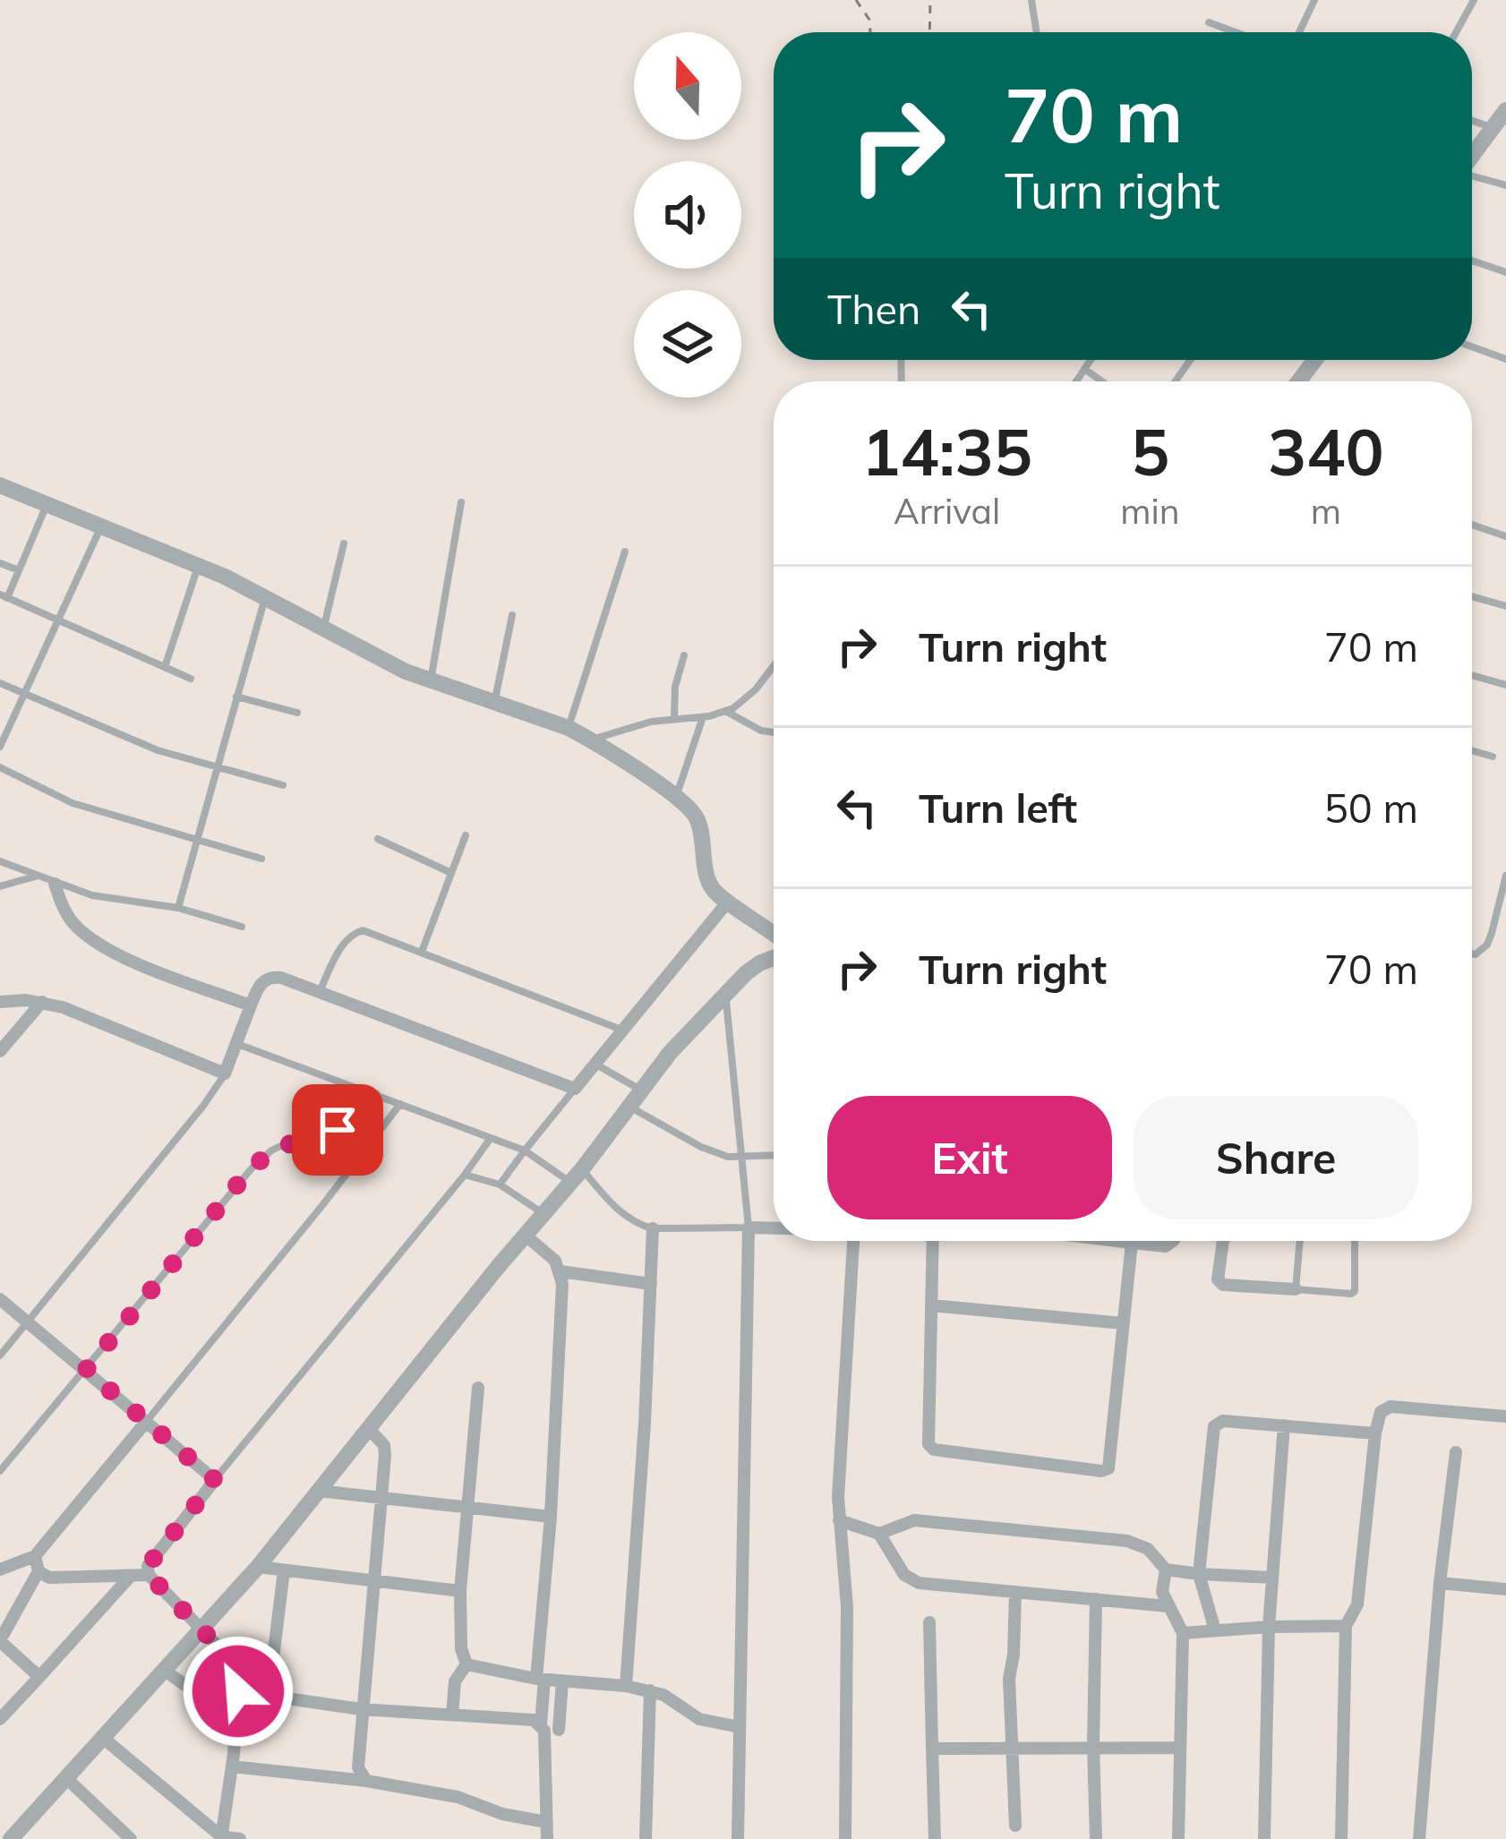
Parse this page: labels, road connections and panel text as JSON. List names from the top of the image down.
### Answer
{
  "north": "top",
  "page": {
    "turn": ["70 m", "Turn right"],
    "then": "Then",
    "eta": [
      "14:35",
      "Arrival",
      "5",
      "min",
      "340",
      "m"
    ],
    "list": [
      {
        "name": "Turn right",
        "value": "70 m"
      },
      {
        "name": "Turn left",
        "value": "50 m"
      },
      {
        "name": "Turn right",
        "value": "70 m"
      }
    ],
    "buttons": ["Exit", "Share"]
  }
}
